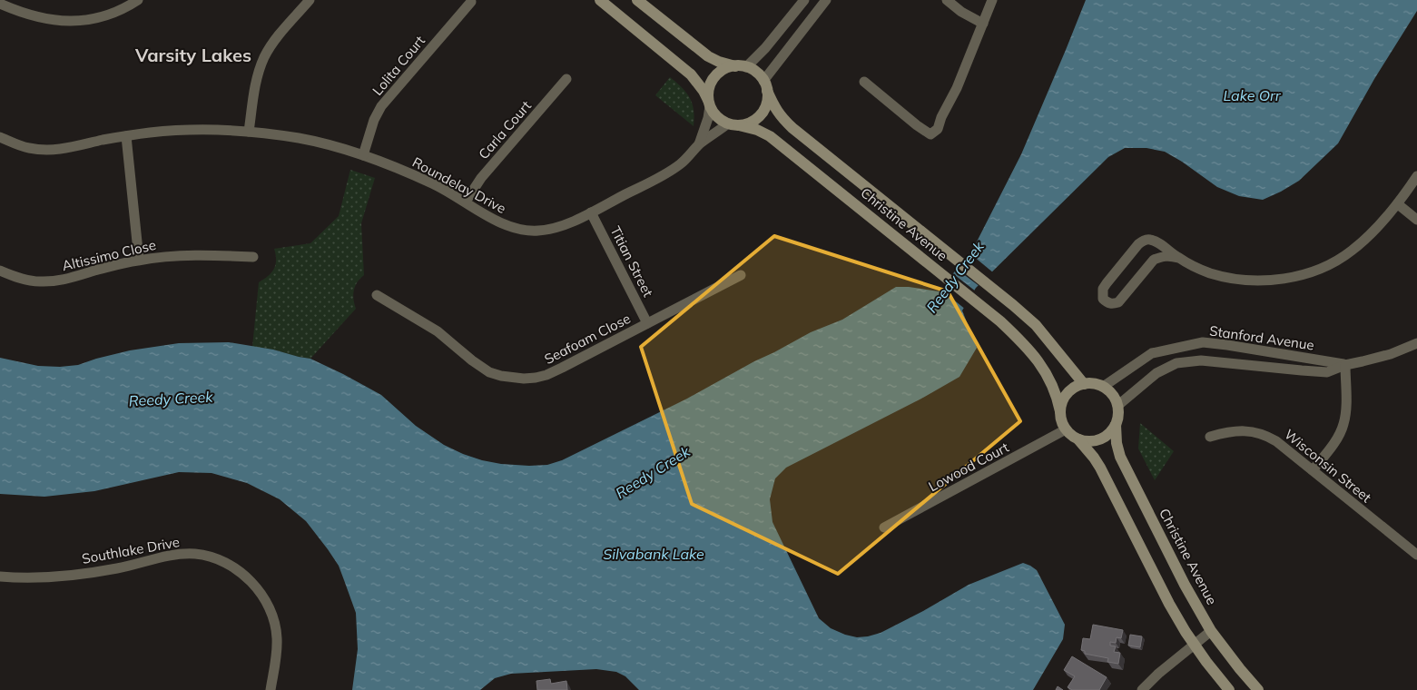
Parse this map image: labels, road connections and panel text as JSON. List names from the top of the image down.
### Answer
{
  "streets": {
    "main road": ["Christine Avenue"],
    "street": [
      "Lolita Court",
      "Carla Court",
      "Roundelay Drive",
      "Altissimo Close",
      "Titian Street",
      "Stanford Avenue",
      "Seafoam Close",
      "Wisconsin Street",
      "Lowood Court",
      "Southlake Drive"
    ]
  },
  "crossings": [
    ["Lolita Court", "Roundelay Drive"],
    ["Carla Court", "Roundelay Drive"],
    ["Roundelay Drive", "Christine Avenue"],
    ["Roundelay Drive", "Titian Street"],
    ["Christine Avenue", "Stanford Avenue"],
    ["Christine Avenue", "Lowood Court"],
    ["Titian Street", "Seafoam Close"],
    ["Stanford Avenue", "Lowood Court"]
  ],
  "districts": ["Varsity Lakes"],
  "water": ["Lake Orr", "Reedy Creek", "Silvabank Lake"]
}
